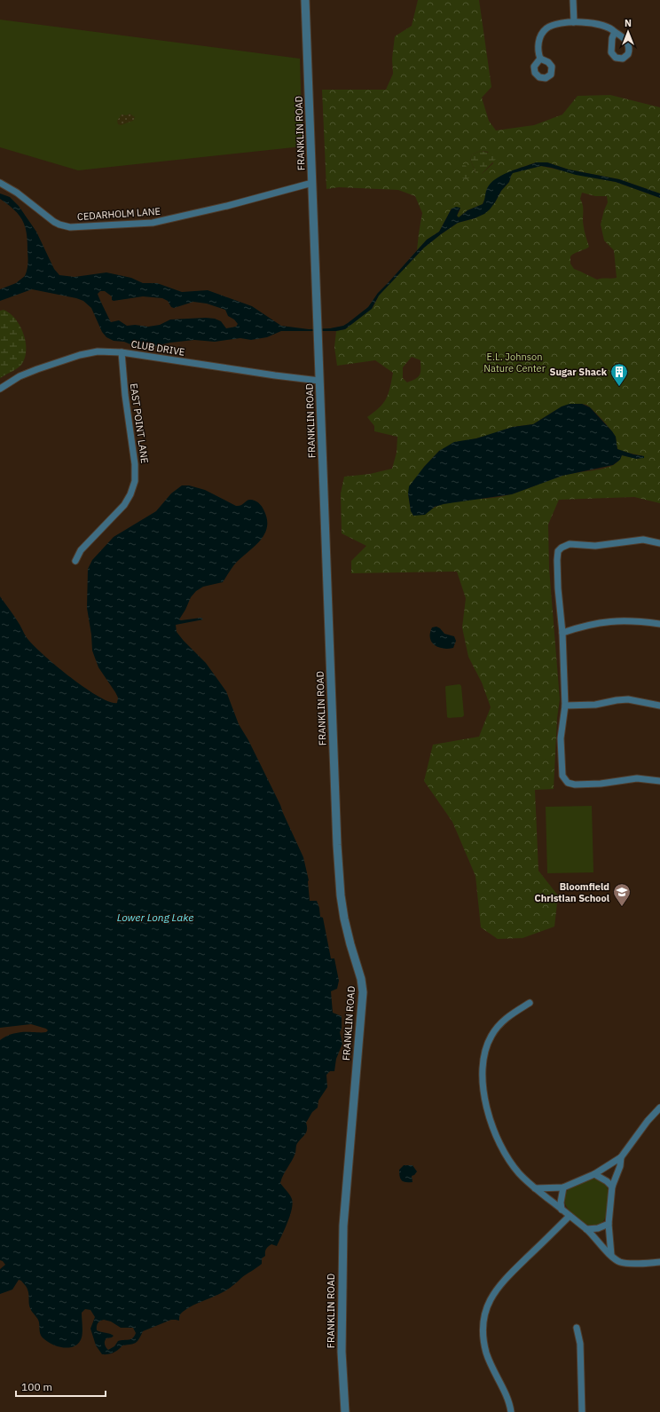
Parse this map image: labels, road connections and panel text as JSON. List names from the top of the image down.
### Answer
{
  "streets": {
    "street": [
      "FRANKLIN ROAD",
      "CEDARHOLM LANE",
      "CLUB DRIVE",
      "EAST POINT LANE"
    ]
  },
  "crossings": [
    ["FRANKLIN ROAD", "CEDARHOLM LANE"],
    ["FRANKLIN ROAD", "CLUB DRIVE"],
    ["CLUB DRIVE", "EAST POINT LANE"]
  ],
  "water": ["Lower Long Lake"],
  "parks": ["E.L. Johnson Nature Center"],
  "places": {
    "building": ["Sugar Shack"],
    "school or university": ["Bloomfield Christian School"]
  },
  "scale_bar": "100 m",
  "north": "top"
}
